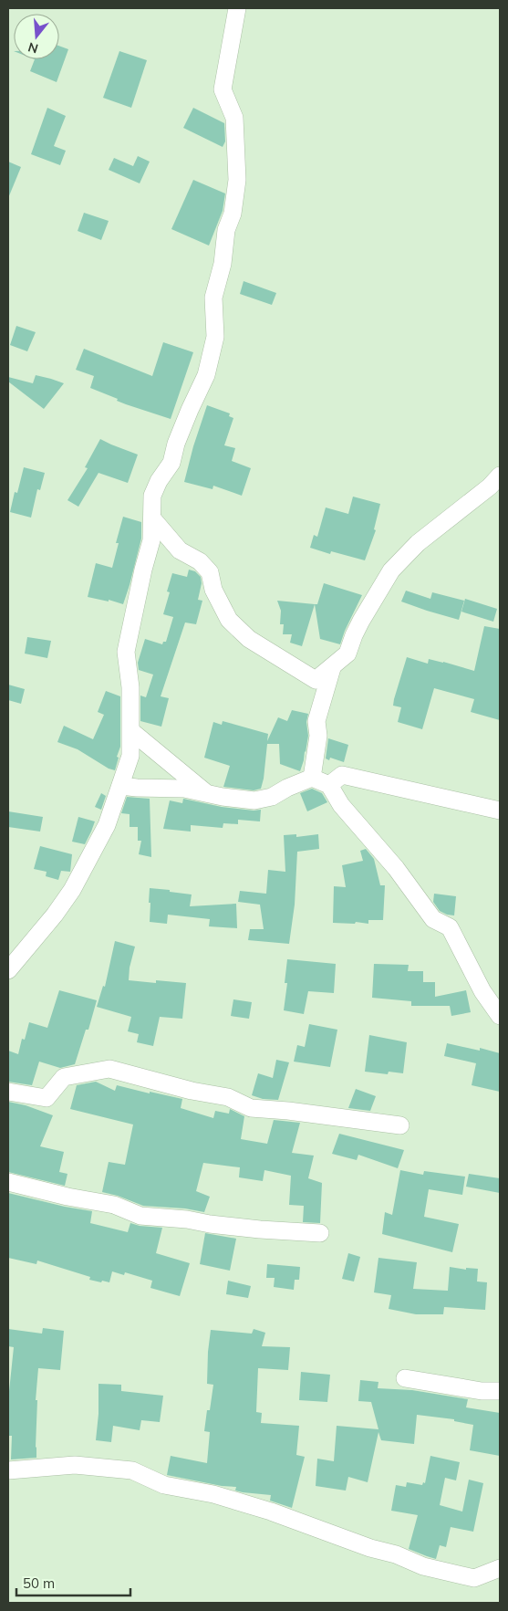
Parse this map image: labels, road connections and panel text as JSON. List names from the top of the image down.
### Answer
{
  "scale_bar": "50 m",
  "north": "bottom"
}
